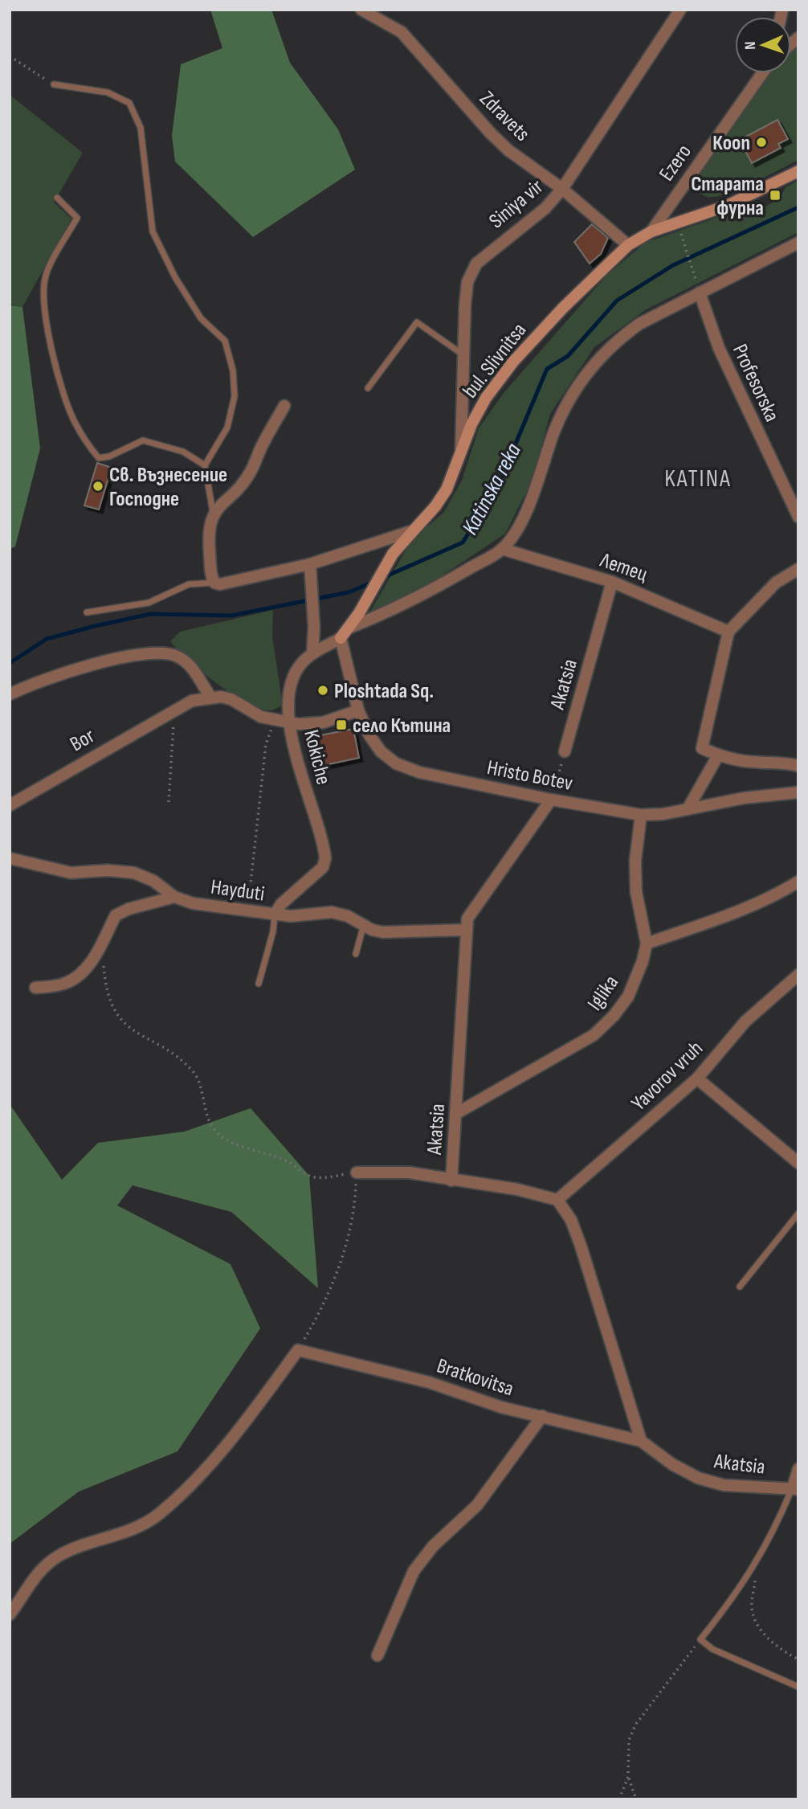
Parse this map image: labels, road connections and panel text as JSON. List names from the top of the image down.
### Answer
{
  "streets": {
    "street": [
      "Zdravets",
      "Ezero",
      "Siniya vir",
      "bul. Slivnitsa",
      "Profesorska",
      "Летец",
      "Akatsia",
      "Bor",
      "Kokiche",
      "Hristo Botev",
      "Hayduti",
      "Iglika",
      "Yavorov vruh",
      "Bratkovitsa"
    ]
  },
  "crossings": [
    ["Zdravets", "Siniya vir"],
    ["Zdravets", "bul. Slivnitsa"],
    ["Ezero", "bul. Slivnitsa"],
    ["Siniya vir", "bul. Slivnitsa"],
    ["bul. Slivnitsa", "Hristo Botev"],
    ["Летец", "Akatsia"],
    ["Akatsia", "Hristo Botev"],
    ["Akatsia", "Hayduti"],
    ["Akatsia", "Iglika"],
    ["Akatsia", "Yavorov vruh"],
    ["Akatsia", "Bratkovitsa"],
    ["Bor", "Kokiche"],
    ["Kokiche", "Hayduti"],
    ["Hristo Botev", "Iglika"]
  ],
  "districts": ["KATINA"],
  "water": ["Katinska reka"],
  "places": {
    "other": ["Кооп", "Св. Възнесение Господне", "Ploshtada Sq."],
    "transit": ["Старата фурна", "село Кътина"]
  },
  "north": "left"
}
